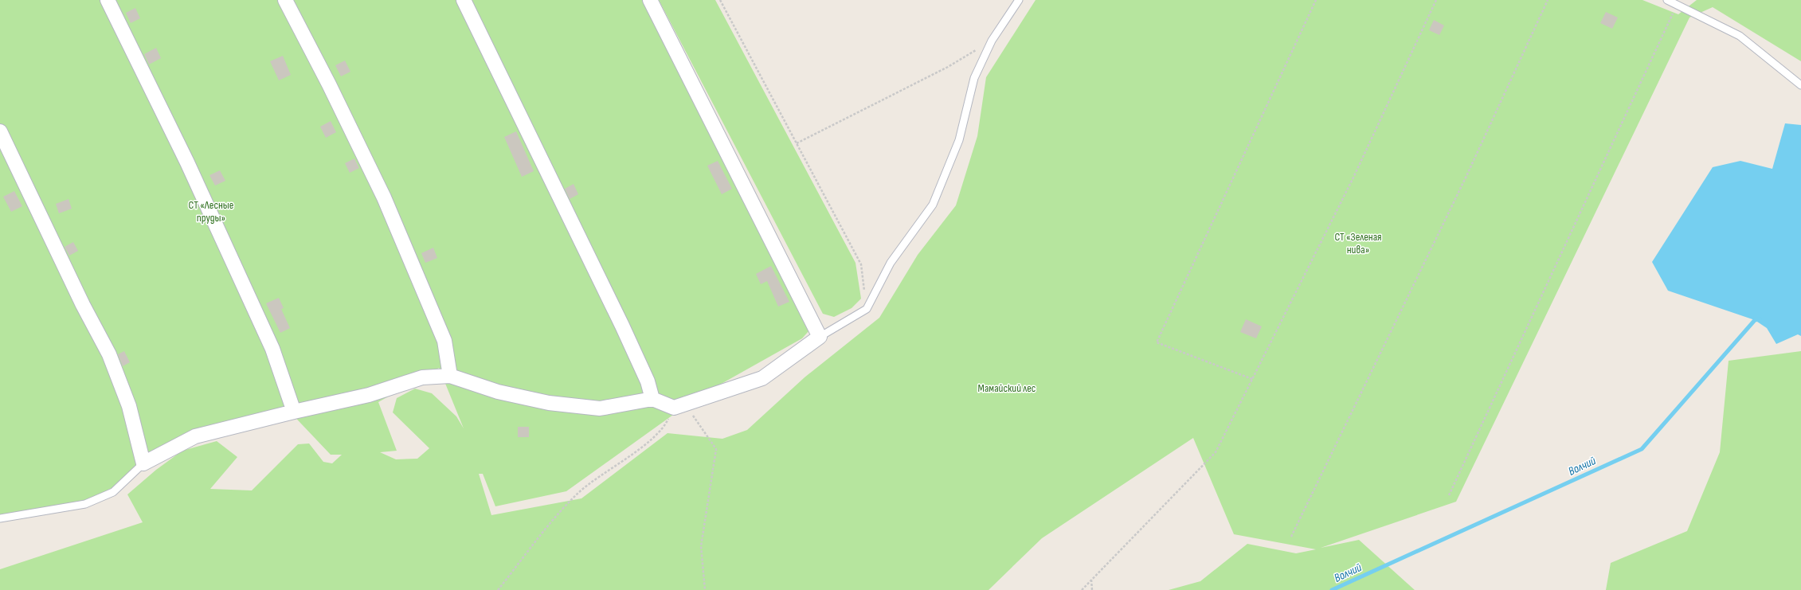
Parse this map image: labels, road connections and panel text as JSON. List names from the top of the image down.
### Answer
{
  "water": ["Волчий"],
  "parks": ["СТ «Лесные пруды»", "СТ «Зеленая нива»", "Мамайский лес"]
}
